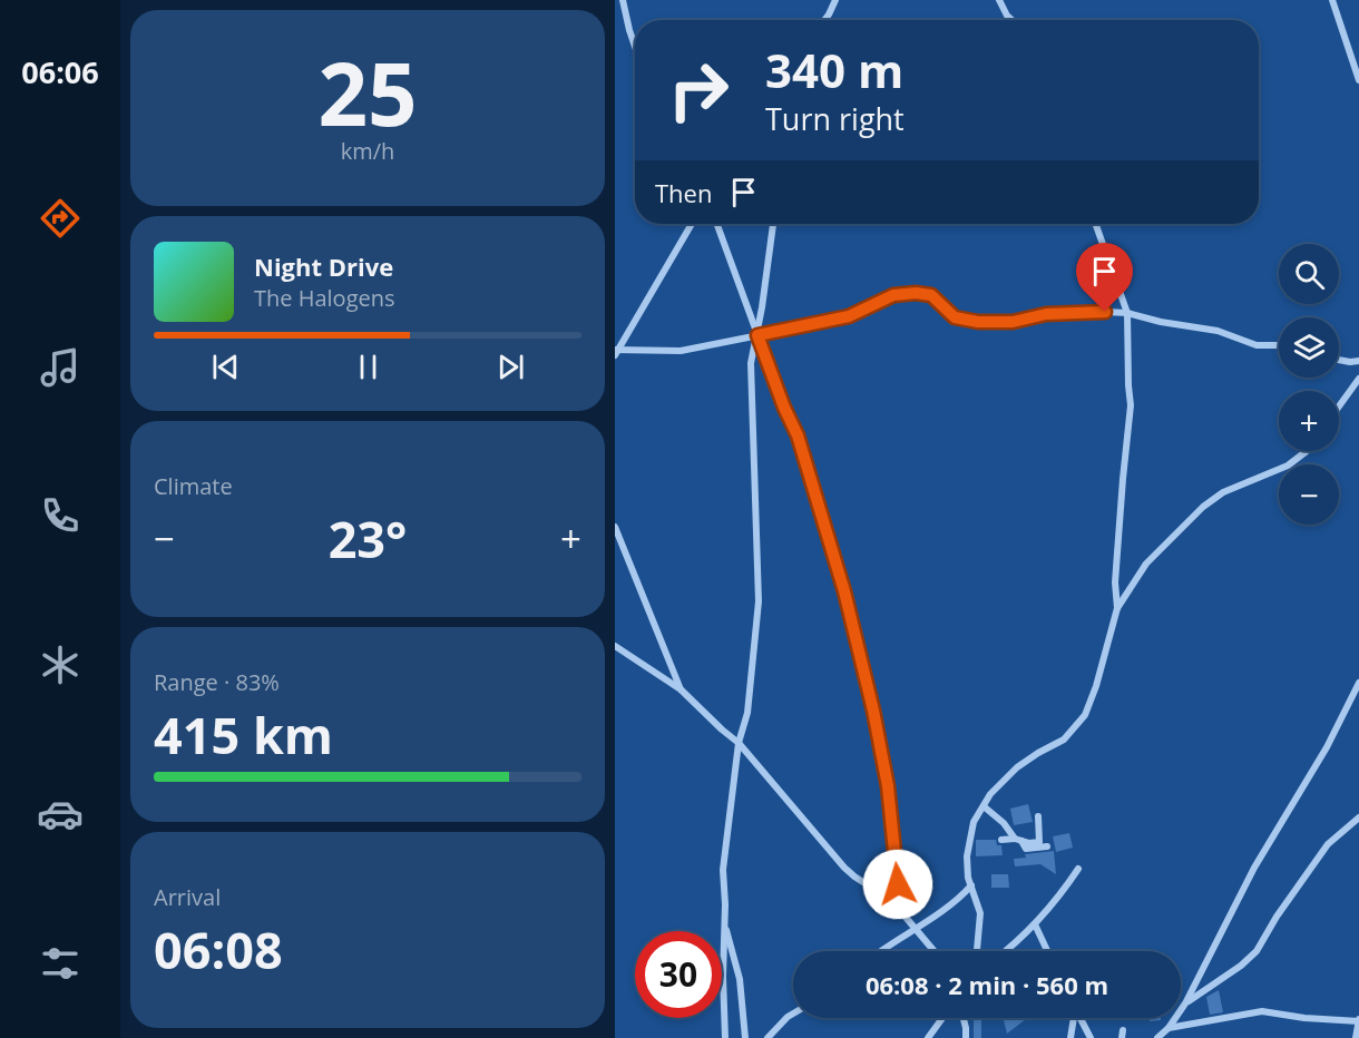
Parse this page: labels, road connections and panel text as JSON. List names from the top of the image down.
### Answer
{
  "page": {
    "tabs": "06:06",
    "tile": [
      ["25", "km/h"],
      "Climate",
      ["Range · 83%", "415 km"],
      ["Arrival", "06:08"]
    ],
    "turn": ["340 m", "Turn right"],
    "then": "Then",
    "song": ["Night Drive", "The Halogens"],
    "map_buttons": ["+", "−"],
    "heat": ["−", "23°", "+"],
    "limit": "30",
    "trip": "06:08 · 2 min · 560 m"
  }
}
